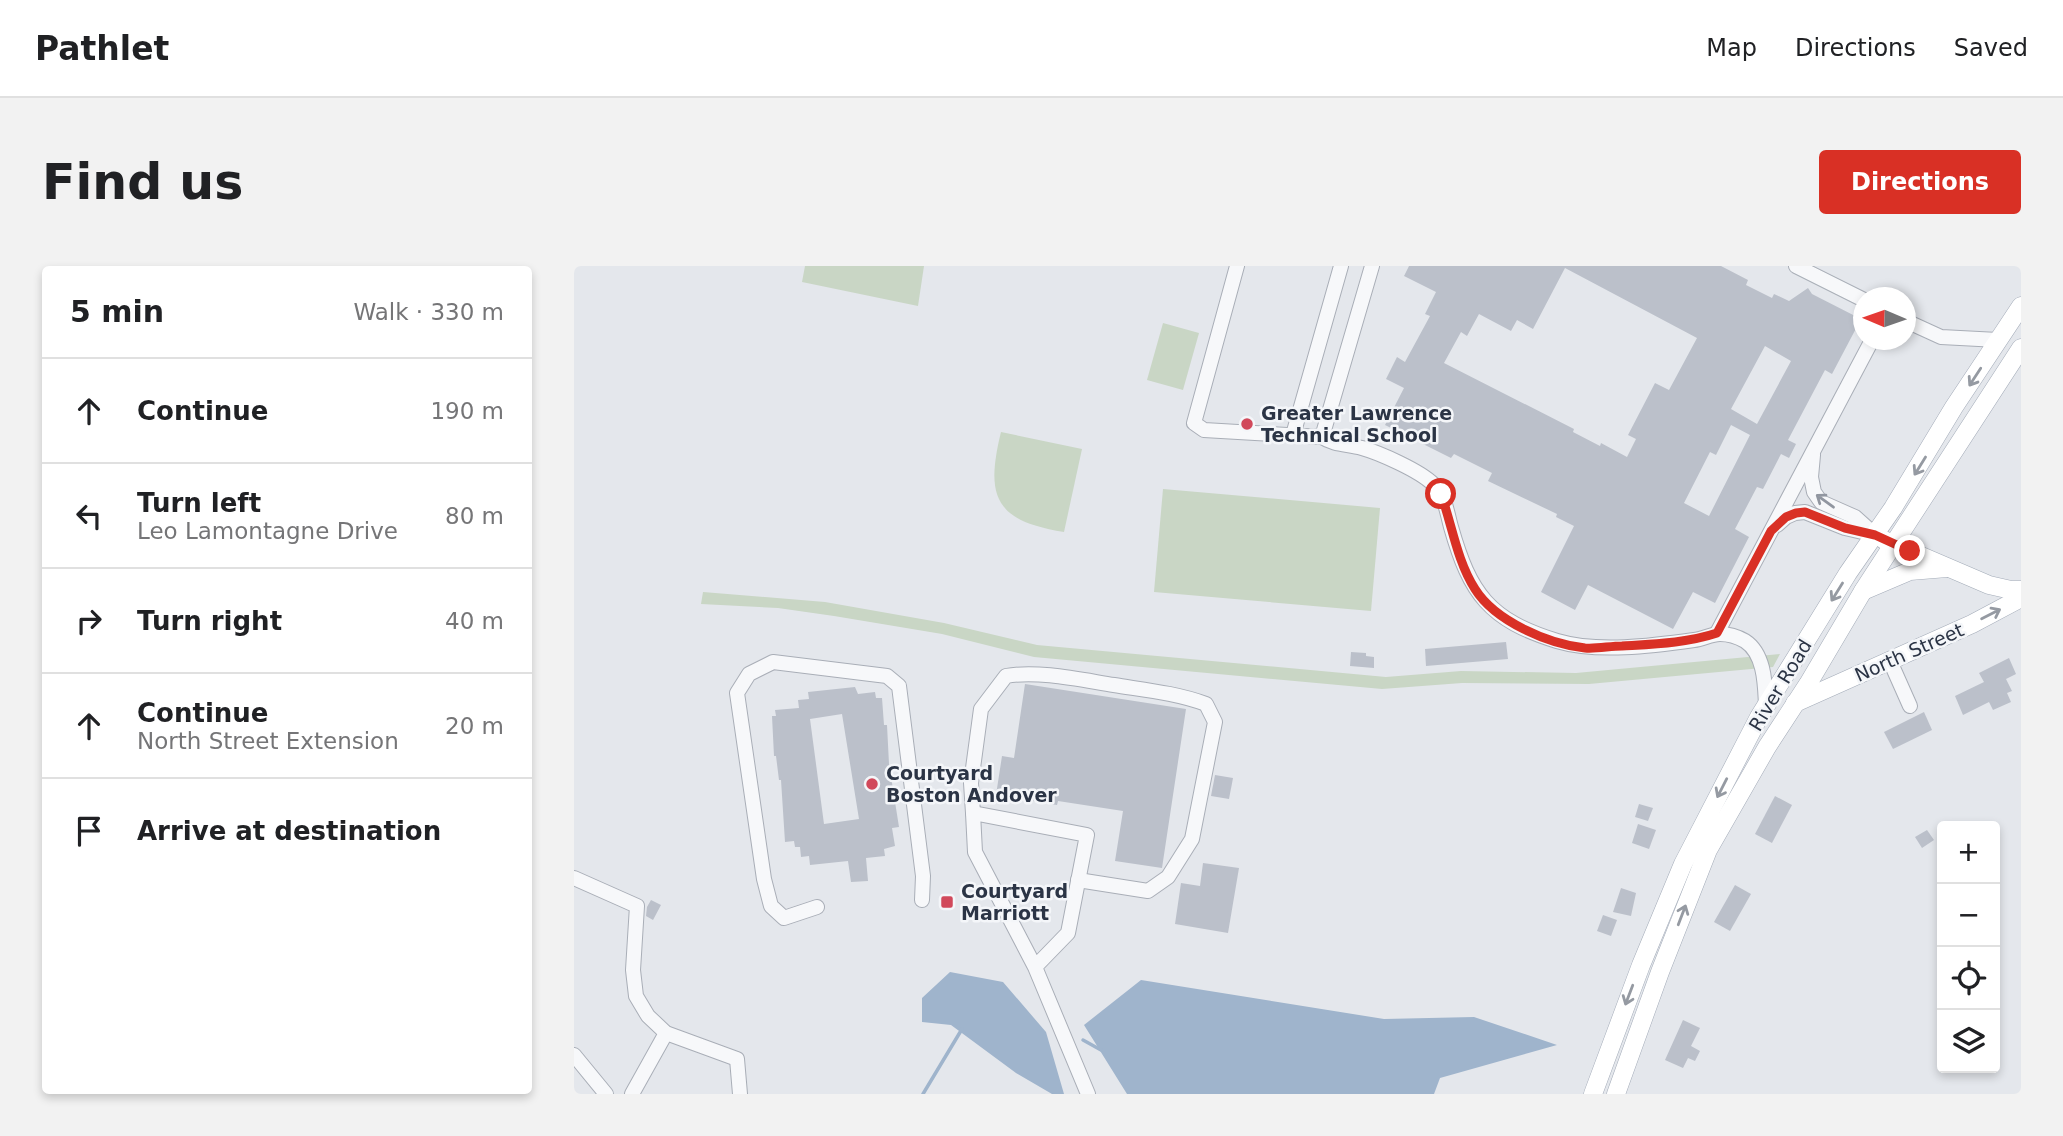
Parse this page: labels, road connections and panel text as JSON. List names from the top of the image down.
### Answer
{
  "streets": {
    "main road": ["North Street", "River Road"]
  },
  "crossings": [
    ["North Street", "River Road"]
  ],
  "places": {
    "other": ["Greater Lawrence Technical School", "Courtyard Boston Andover"],
    "transit": ["Courtyard Marriott"]
  },
  "north": "left",
  "page": {
    "header": "Pathlet",
    "nav": ["Map", "Directions", "Saved"],
    "buttons": "Directions",
    "title": "Find us",
    "heading": ["5 min", "Walk · 330 m"],
    "list": [
      ["Continue", "190 m"],
      ["Turn left", "Leo Lamontagne Drive", "80 m"],
      ["Turn right", "40 m"],
      ["Continue", "North Street Extension", "20 m"],
      "Arrive at destination"
    ],
    "map_buttons": ["+", "−"]
  }
}
